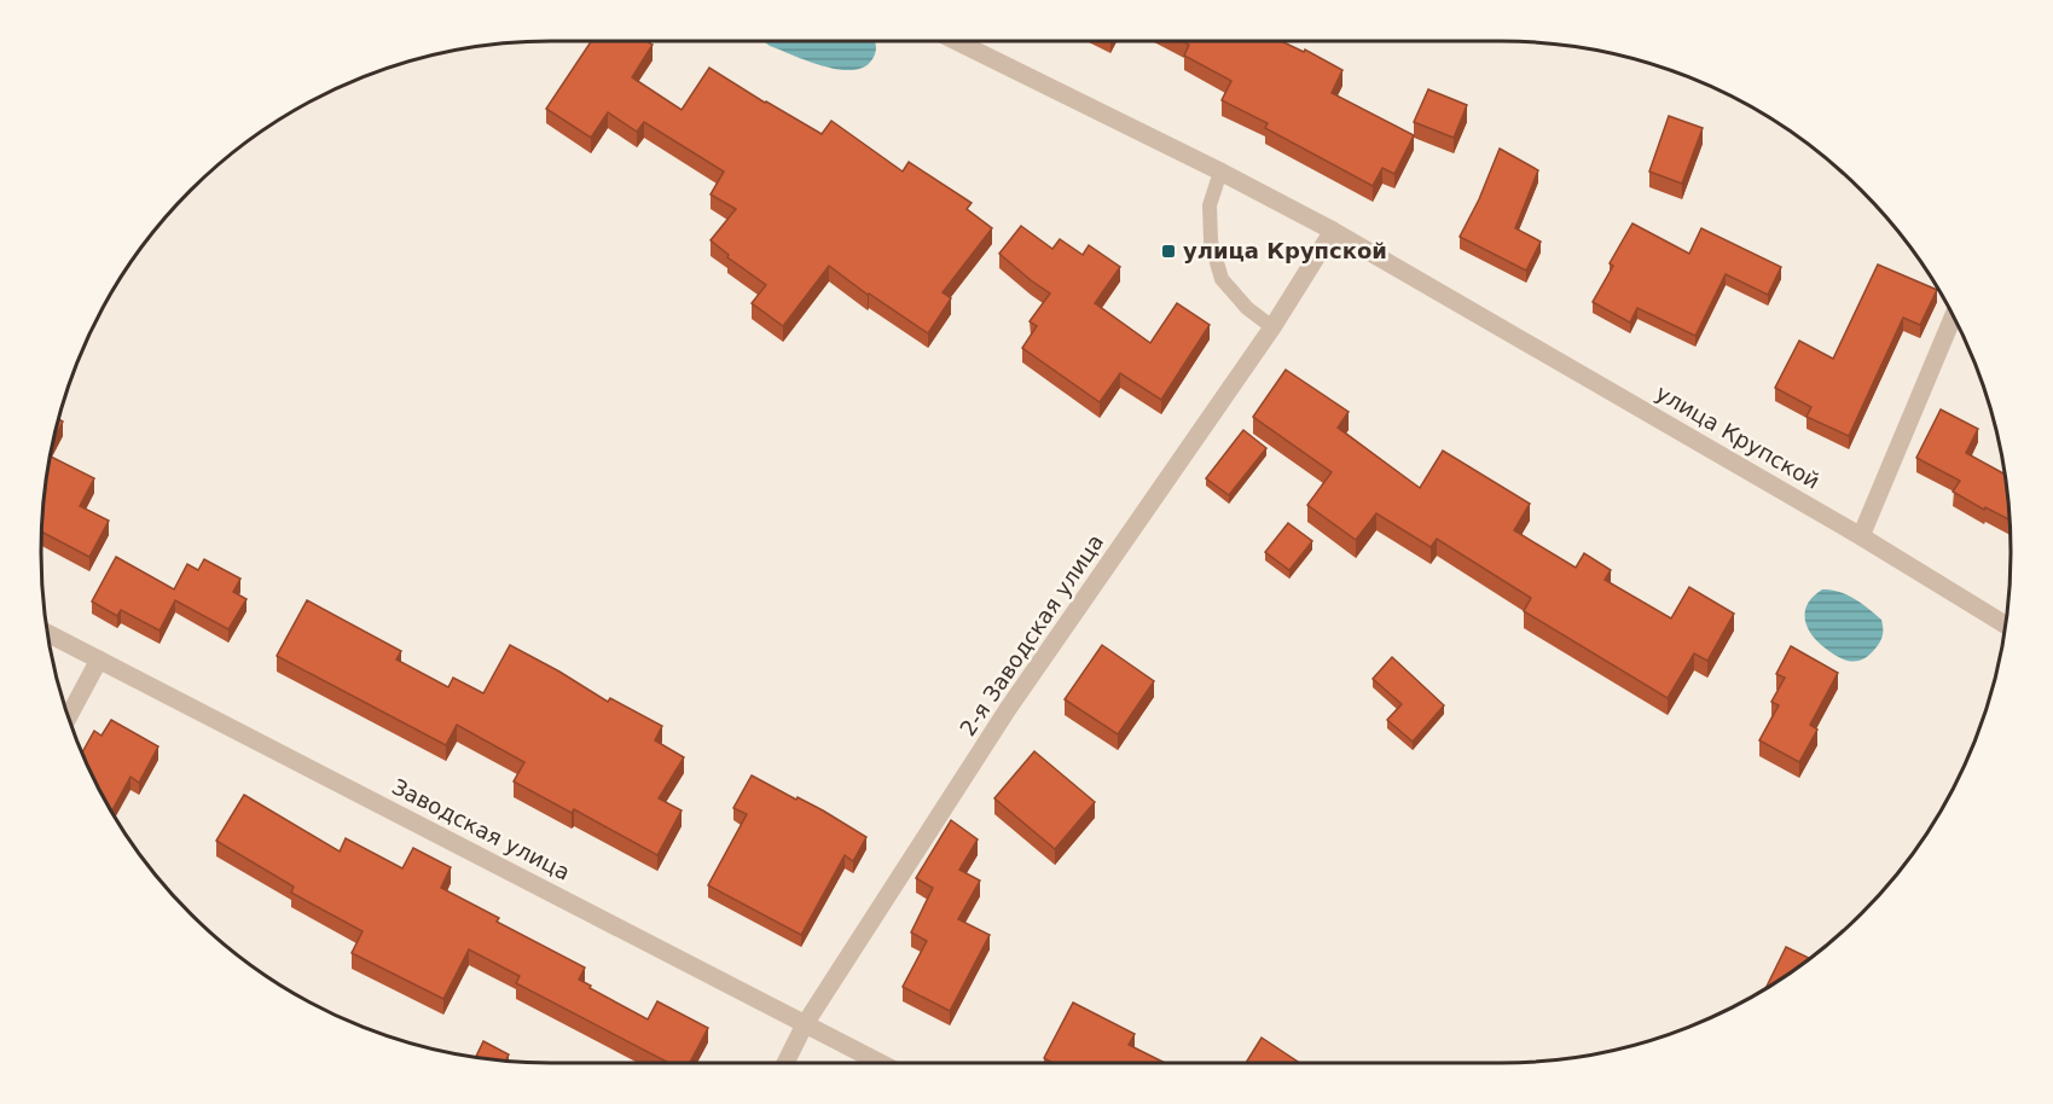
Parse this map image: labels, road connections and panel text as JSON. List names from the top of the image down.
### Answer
{
  "streets": {
    "street": ["улица Крупской", "2-я Заводская улица", "Заводская улица"]
  },
  "crossings": [
    ["улица Крупской", "2-я Заводская улица"],
    ["2-я Заводская улица", "Заводская улица"]
  ],
  "places": {
    "transit": ["улица Крупской"]
  }
}
